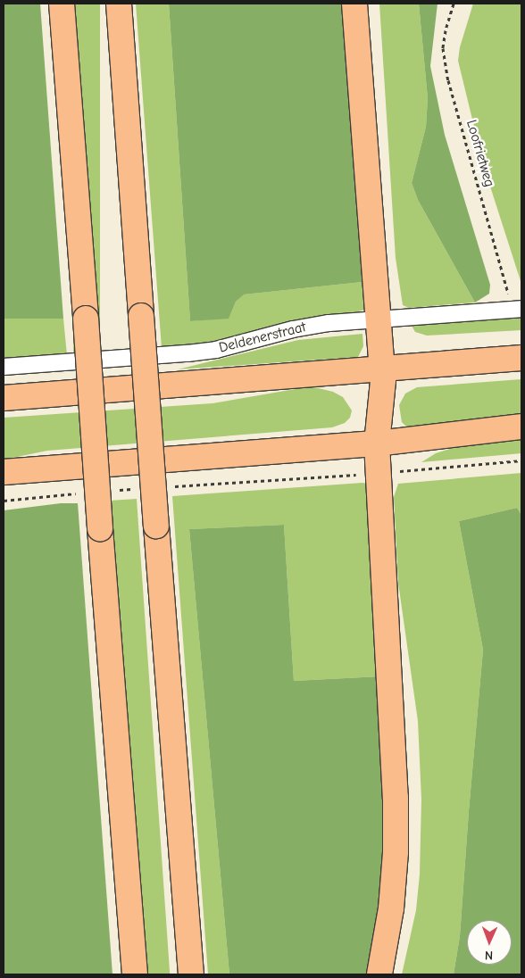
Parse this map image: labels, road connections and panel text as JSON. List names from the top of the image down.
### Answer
{
  "streets": {
    "street": ["Deldenerstraat"],
    "path": ["Loofrietweg"]
  },
  "crossings": [
    ["Loofrietweg", "Deldenerstraat"]
  ],
  "north": "bottom"
}
